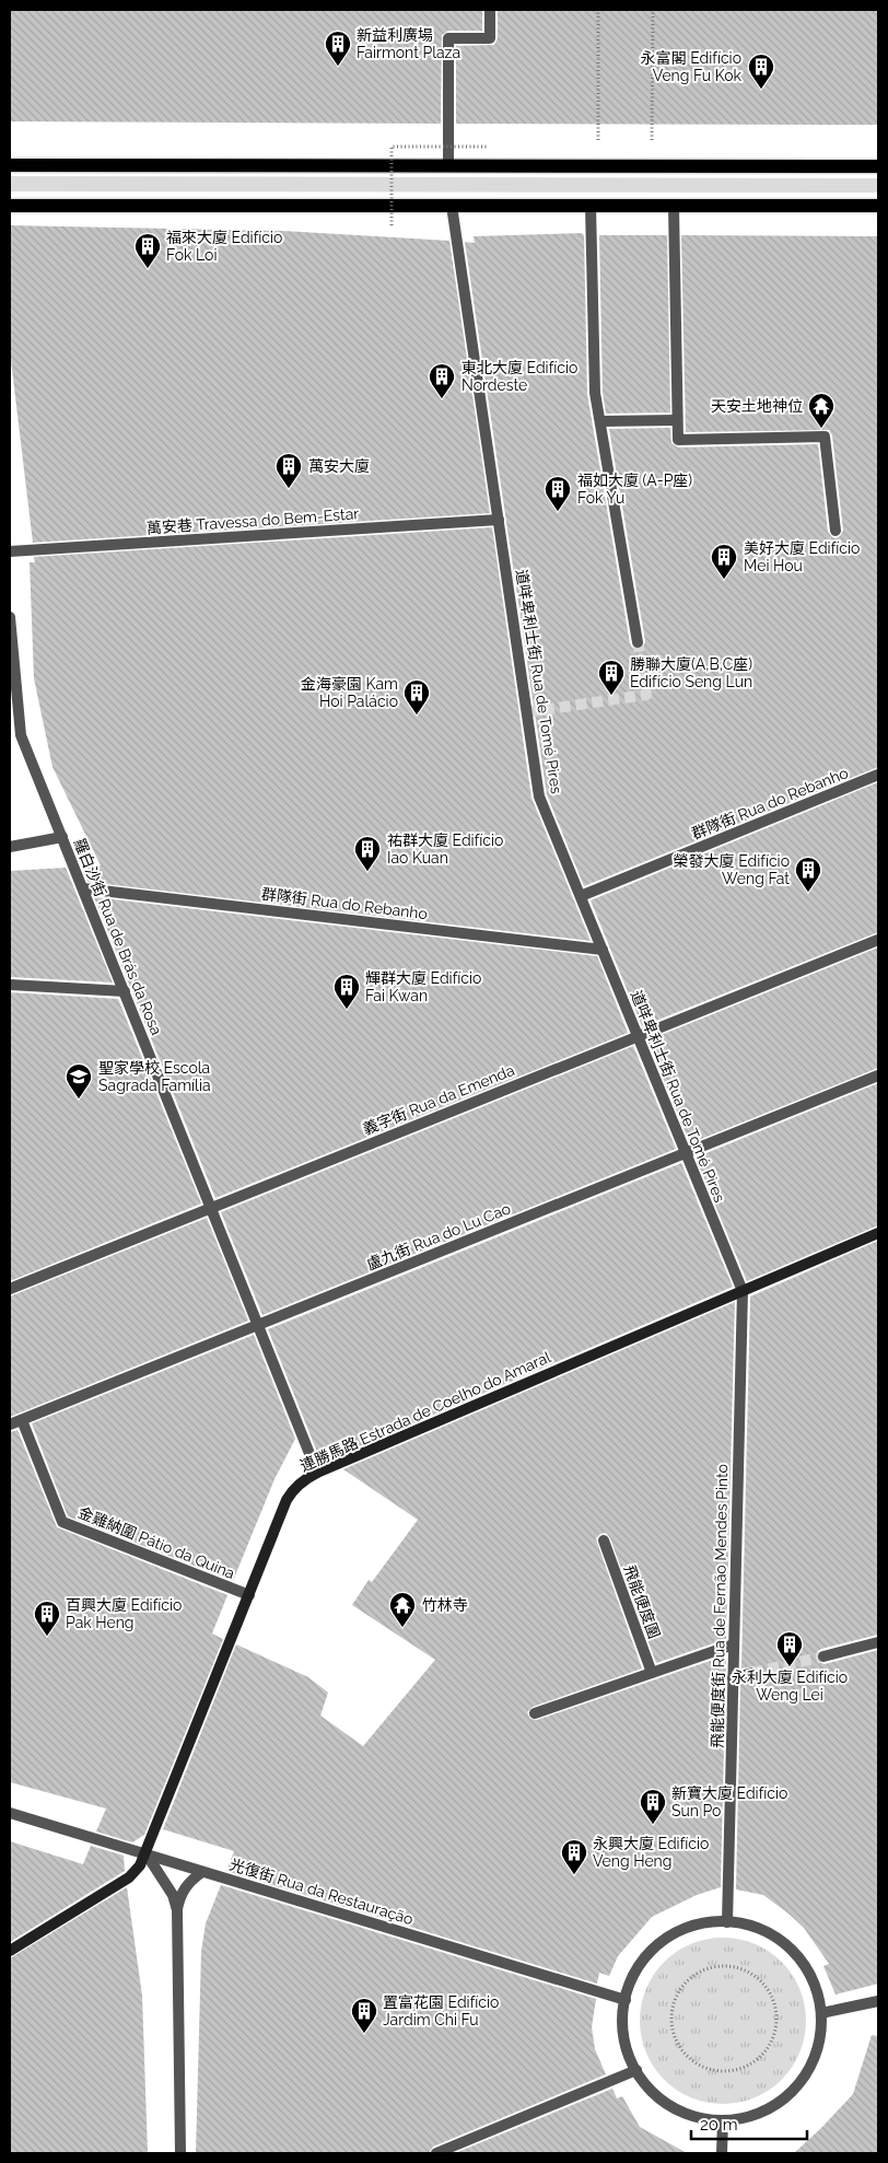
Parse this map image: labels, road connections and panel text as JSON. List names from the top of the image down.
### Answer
{
  "streets": {
    "street": [
      "萬安巷 Travessa do Bem-Estar",
      "道咩卑利士街 Rua de Tomé Pires",
      "群隊街 Rua do Rebanho",
      "羅白沙街 Rua de Brás da Rosa",
      "義字街 Rua da Emenda",
      "盧九街 Rua do Lu Cao",
      "連勝馬路 Estrada de Coelho do Amaral",
      "金雞納圍 Pátio da Quina",
      "飛能便度圍",
      "飛能便度街 Rua de Fernão Mendes Pinto",
      "光復街 Rua da Restauração"
    ]
  },
  "crossings": [
    ["萬安巷 Travessa do Bem-Estar", "道咩卑利士街 Rua de Tomé Pires"],
    ["道咩卑利士街 Rua de Tomé Pires", "群隊街 Rua do Rebanho"],
    ["道咩卑利士街 Rua de Tomé Pires", "義字街 Rua da Emenda"],
    ["道咩卑利士街 Rua de Tomé Pires", "盧九街 Rua do Lu Cao"],
    ["道咩卑利士街 Rua de Tomé Pires", "連勝馬路 Estrada de Coelho do Amaral"],
    ["道咩卑利士街 Rua de Tomé Pires", "飛能便度街 Rua de Fernão Mendes Pinto"],
    ["群隊街 Rua do Rebanho", "羅白沙街 Rua de Brás da Rosa"],
    ["羅白沙街 Rua de Brás da Rosa", "義字街 Rua da Emenda"],
    ["羅白沙街 Rua de Brás da Rosa", "盧九街 Rua do Lu Cao"],
    ["羅白沙街 Rua de Brás da Rosa", "連勝馬路 Estrada de Coelho do Amaral"],
    ["盧九街 Rua do Lu Cao", "金雞納圍 Pátio da Quina"],
    ["連勝馬路 Estrada de Coelho do Amaral", "金雞納圍 Pátio da Quina"],
    ["連勝馬路 Estrada de Coelho do Amaral", "飛能便度街 Rua de Fernão Mendes Pinto"],
    ["連勝馬路 Estrada de Coelho do Amaral", "光復街 Rua da Restauração"]
  ],
  "places": {
    "building": [
      "新益利廣場 Fairmont Plaza",
      "永富閣 Edifício Veng Fu Kok",
      "福來大廈 Edifício Fok Loi",
      "東北大廈 Edifício Nordeste",
      "萬安大廈",
      "福如大廈 (A-P座) Fok Yu",
      "美好大廈 Edifício Mei Hou",
      "勝聯大廈(A,B,C座) Edifício Seng Lun",
      "金海豪園 Kam Hoi Palácio",
      "祐群大廈 Edifício Iao Kuan",
      "榮發大廈 Edifício Weng Fat",
      "輝群大廈 Edifício Fai Kwan",
      "百興大廈 Edifício Pak Heng",
      "永利大廈 Edifício Weng Lei",
      "新寶大廈 Edifício Sun Po",
      "永興大廈 Edifício Veng Heng",
      "置富花園 Edifício Jardim Chi Fu"
    ],
    "temple": ["天安土地神位", "竹林寺"],
    "school or university": ["聖家學校 Escola Sagrada Família"]
  },
  "scale_bar": "20 m"
}
